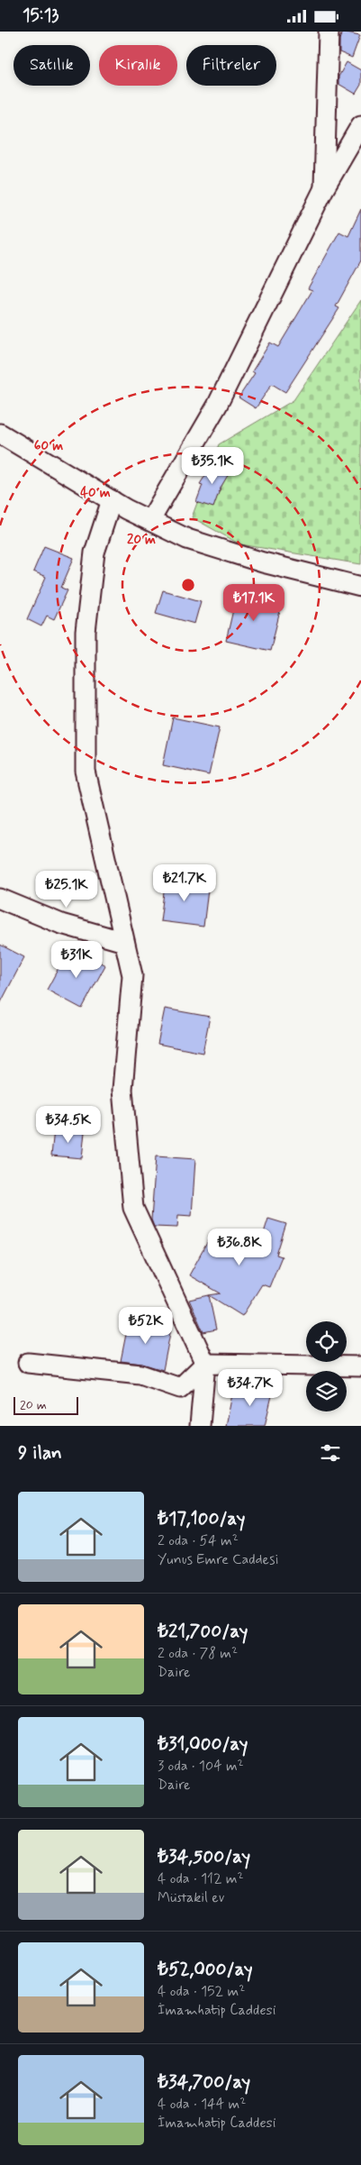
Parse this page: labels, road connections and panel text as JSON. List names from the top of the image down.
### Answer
{
  "scale_bar": "20 m",
  "page": {
    "status": "15:13",
    "chip": ["Satılık", "Kiralık", "Filtreler"],
    "price": [
      "₺35.1K",
      "₺17.1K",
      "₺21.7K",
      "₺25.1K",
      "₺31K",
      "₺34.5K",
      "₺36.8K",
      "₺52K",
      "₺34.7K"
    ],
    "scale": "20 m",
    "heading": "9 ilan",
    "list": [
      {
        "name": "₺17,100/ay",
        "note": "2 oda · 54 m² · Yunus Emre Caddesi"
      },
      {
        "name": "₺21,700/ay",
        "note": "2 oda · 78 m² · Daire"
      },
      {
        "name": "₺31,000/ay",
        "note": "3 oda · 104 m² · Daire"
      },
      {
        "name": "₺34,500/ay",
        "note": "4 oda · 112 m² · Müstakil ev"
      },
      {
        "name": "₺52,000/ay",
        "note": "4 oda · 152 m² · İmamhatip Caddesi"
      },
      {
        "name": "₺34,700/ay",
        "note": "4 oda · 144 m² · İmamhatip Caddesi"
      }
    ]
  },
  "rings": ["60 m", "40 m", "20 m"]
}
